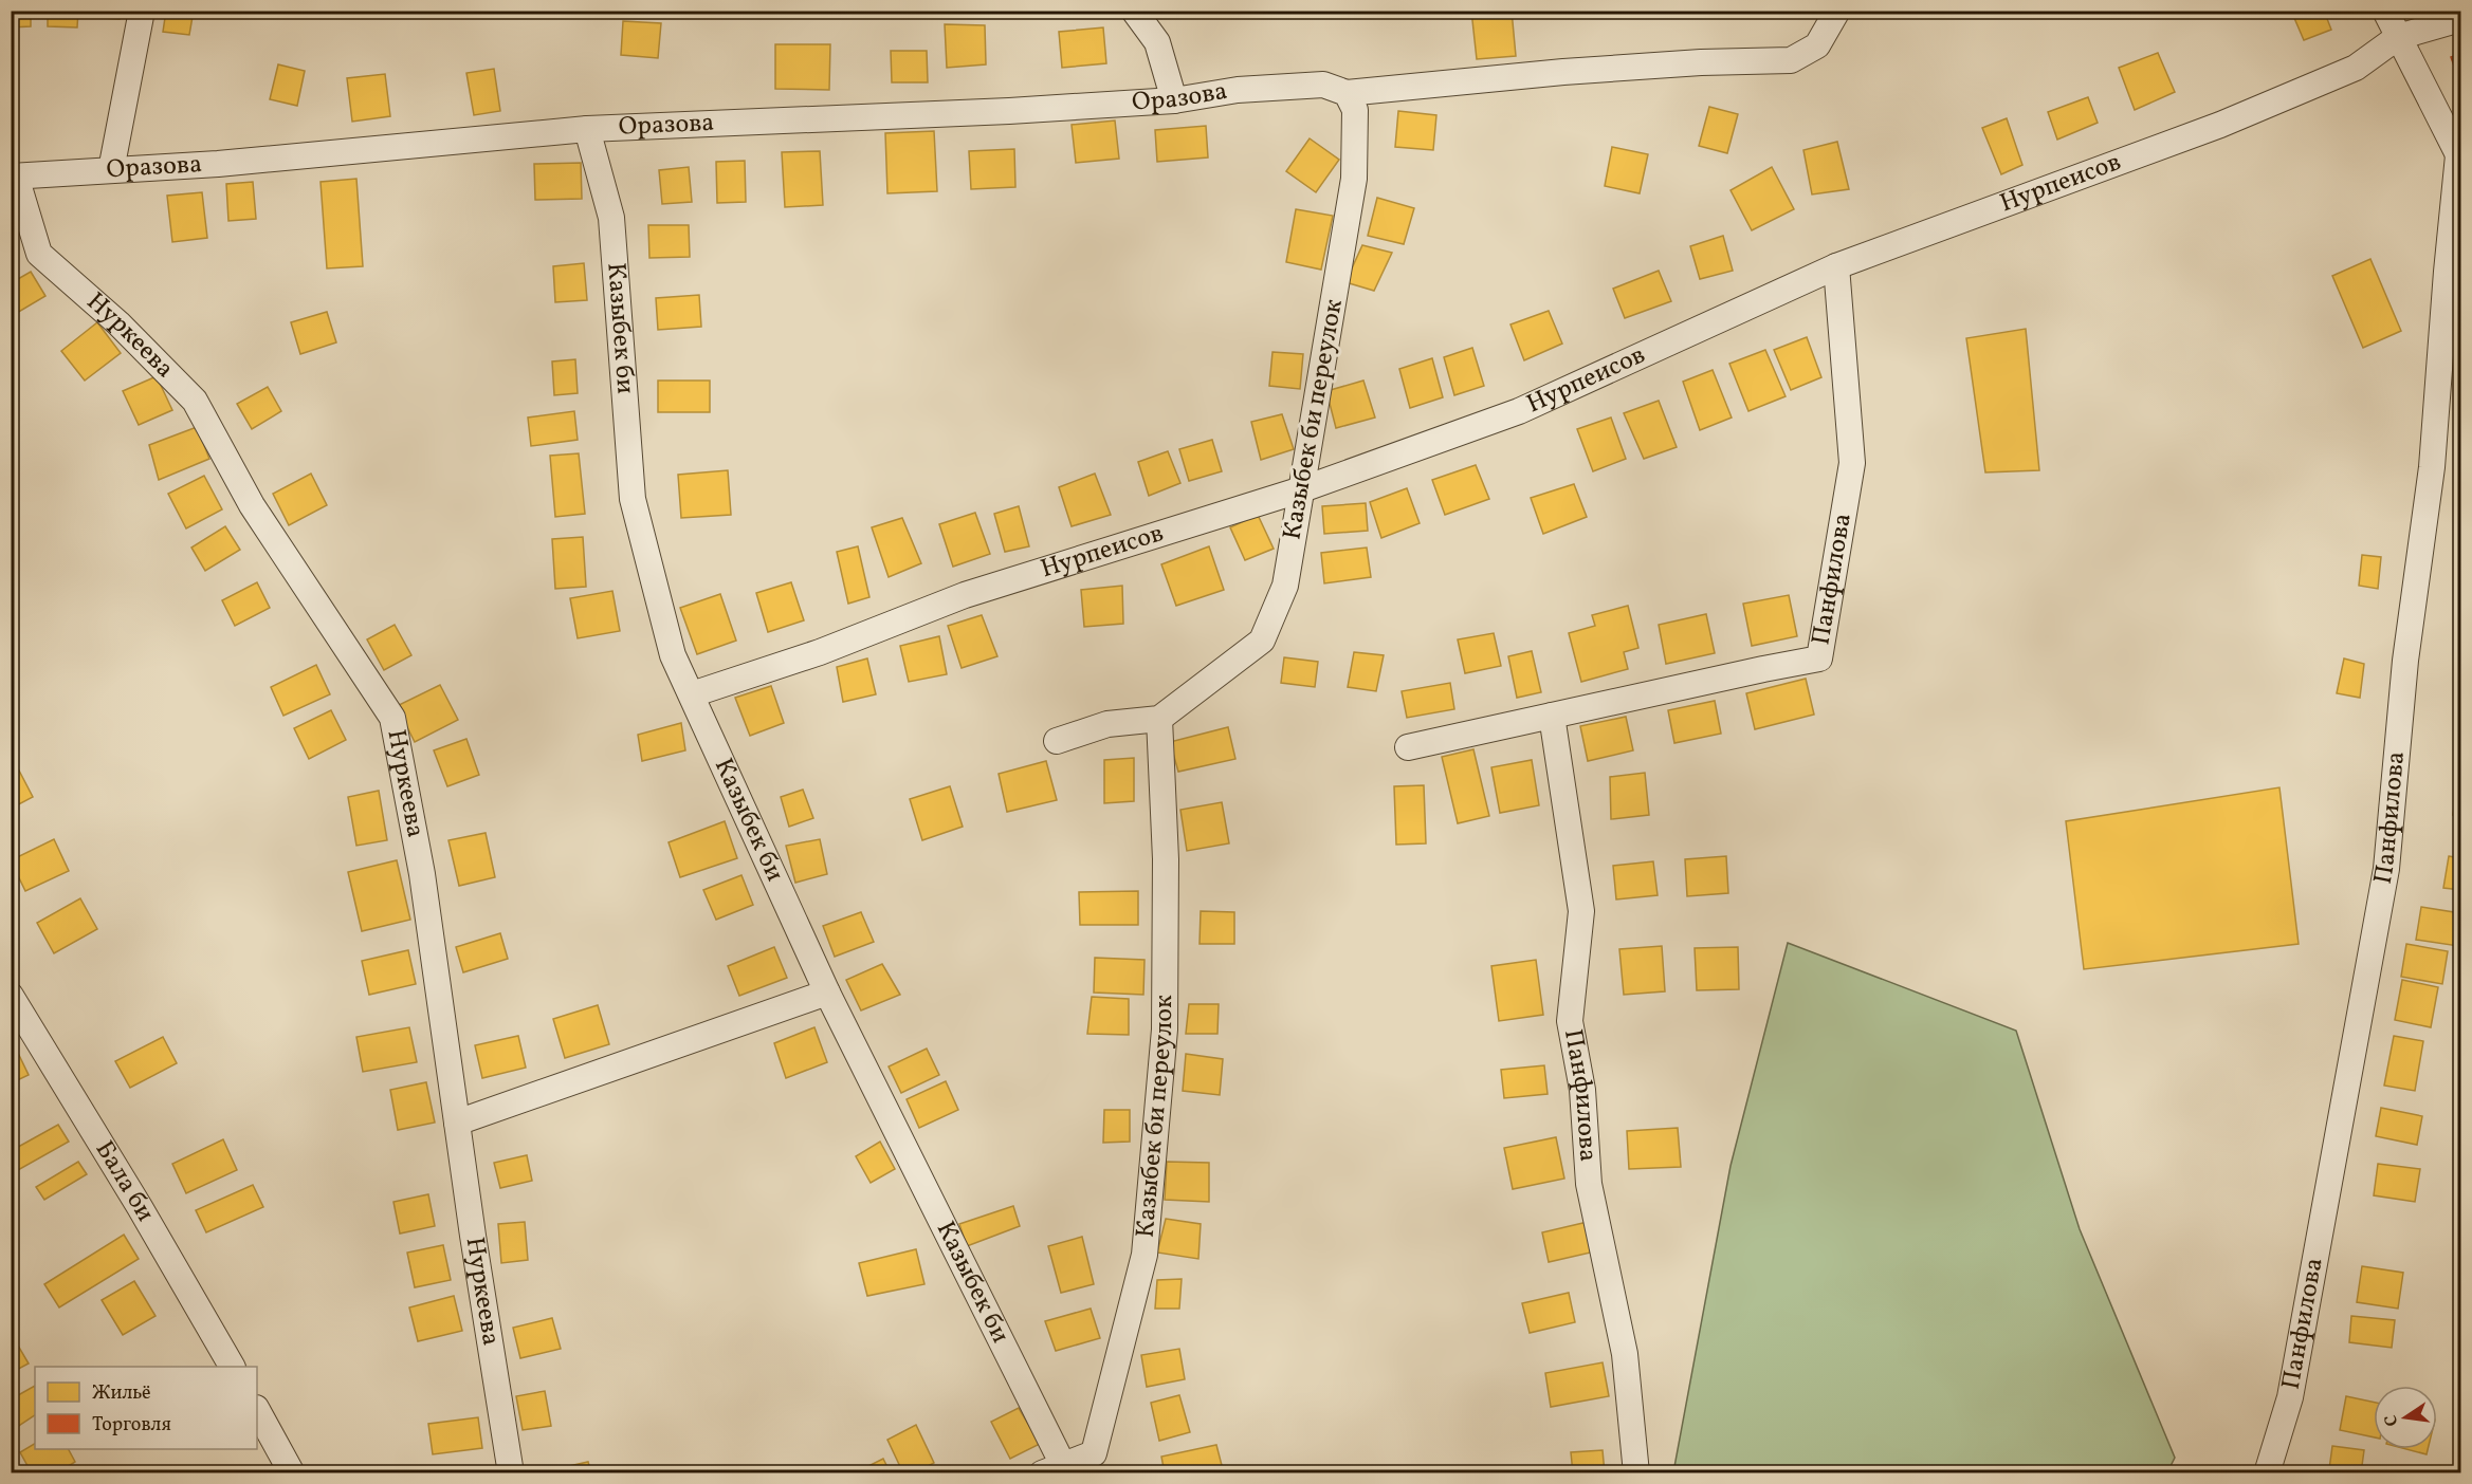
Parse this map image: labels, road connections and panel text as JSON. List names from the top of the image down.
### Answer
{
  "streets": {
    "street": [
      "Оразова",
      "Нурпеисов",
      "Казыбек би",
      "Нуркеева",
      "Казыбек би переулок",
      "Панфилова",
      "Бала би"
    ]
  },
  "crossings": [
    ["Оразова", "Казыбек би"],
    ["Оразова", "Нуркеева"],
    ["Оразова", "Казыбек би переулок"],
    ["Нурпеисов", "Казыбек би"],
    ["Нурпеисов", "Казыбек би переулок"],
    ["Нурпеисов", "Панфилова"],
    ["Казыбек би", "Казыбек би переулок"]
  ],
  "legend": ["Жильё", "Торговля"],
  "north": "left"
}
